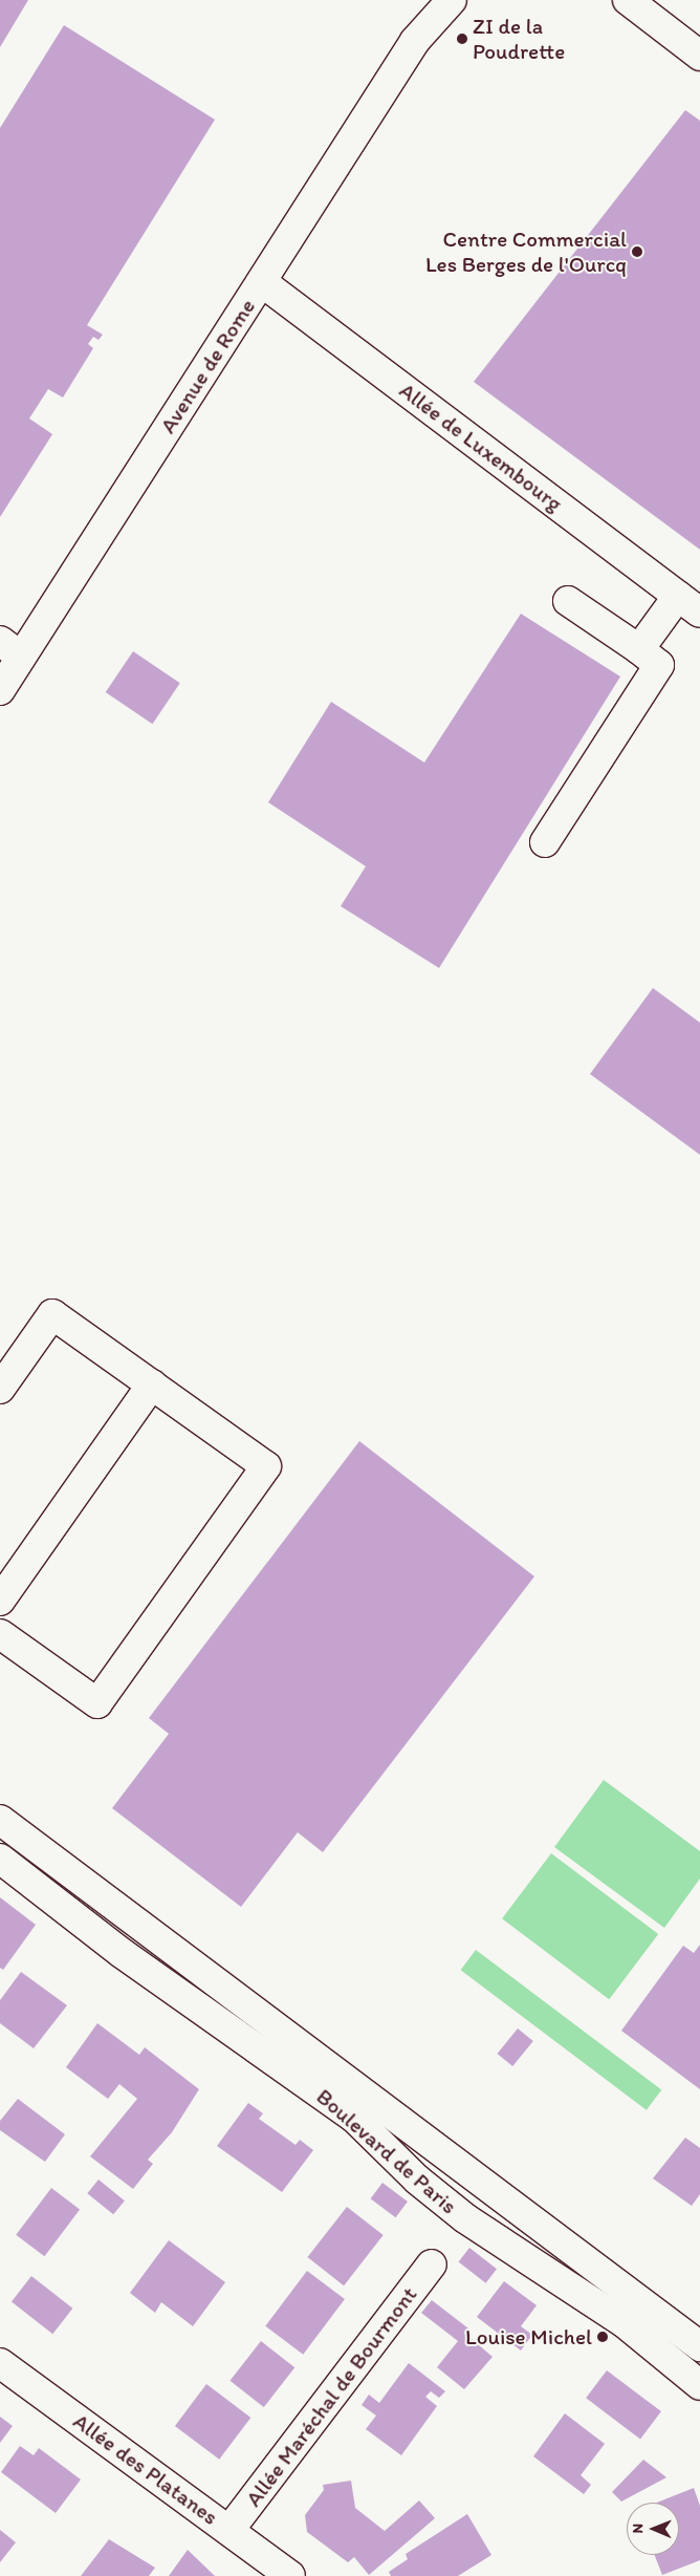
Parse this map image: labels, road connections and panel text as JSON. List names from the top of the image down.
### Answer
{
  "streets": {
    "street": [
      "Avenue de Rome",
      "Allée de Luxembourg",
      "Boulevard de Paris",
      "Allée Maréchal de Bourmont",
      "Allée des Platanes"
    ]
  },
  "crossings": [
    ["Avenue de Rome", "Allée de Luxembourg"],
    ["Allée Maréchal de Bourmont", "Allée des Platanes"]
  ],
  "places": ["ZI de la Poudrette", "Centre Commercial Les Berges de l'Ourcq", "Louise Michel"],
  "north": "left"
}
